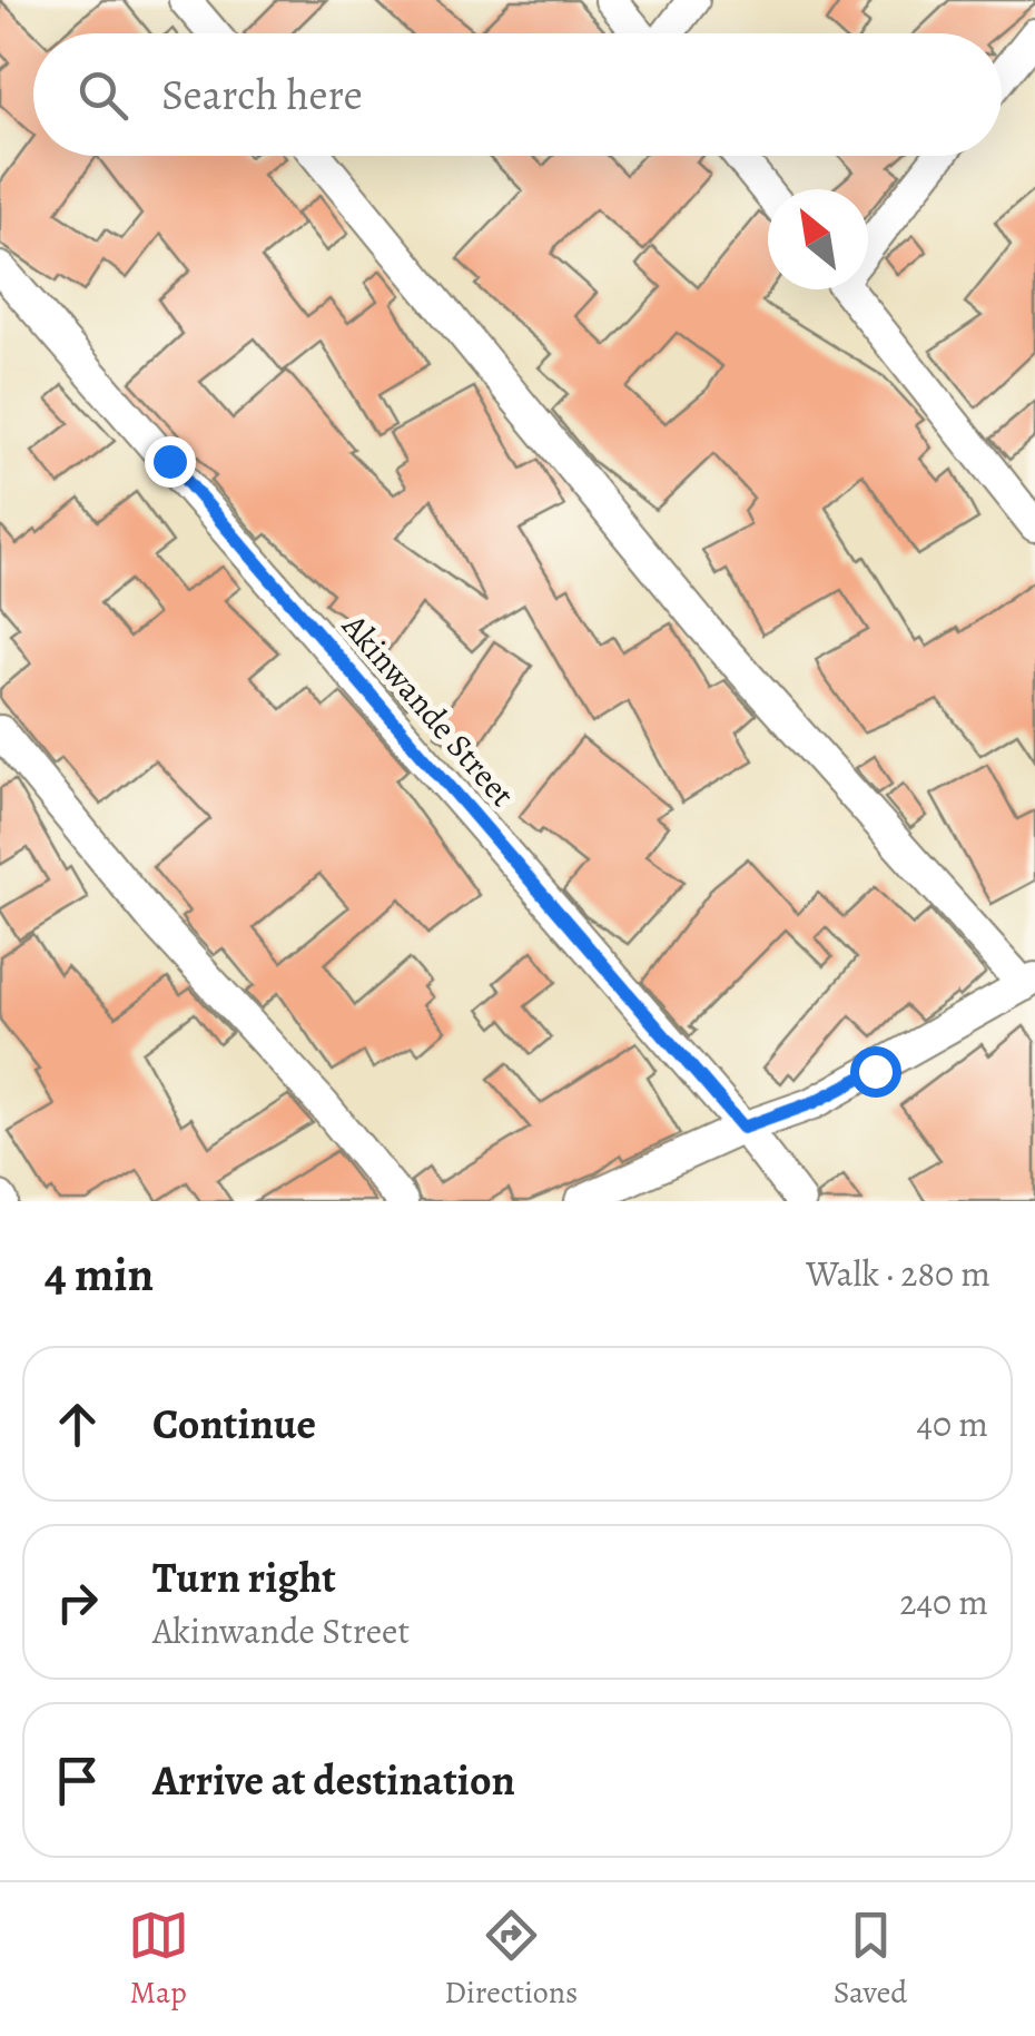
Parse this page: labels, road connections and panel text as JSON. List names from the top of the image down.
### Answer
{
  "streets": {
    "street": ["Akinwande Street"]
  },
  "north": "top left",
  "page": {
    "search": "Search here",
    "heading": ["4 min", "Walk · 280 m"],
    "list": [
      ["Continue", "40 m"],
      ["Turn right", "Akinwande Street", "240 m"],
      "Arrive at destination"
    ],
    "nav": ["Map", "Directions", "Saved"]
  }
}
